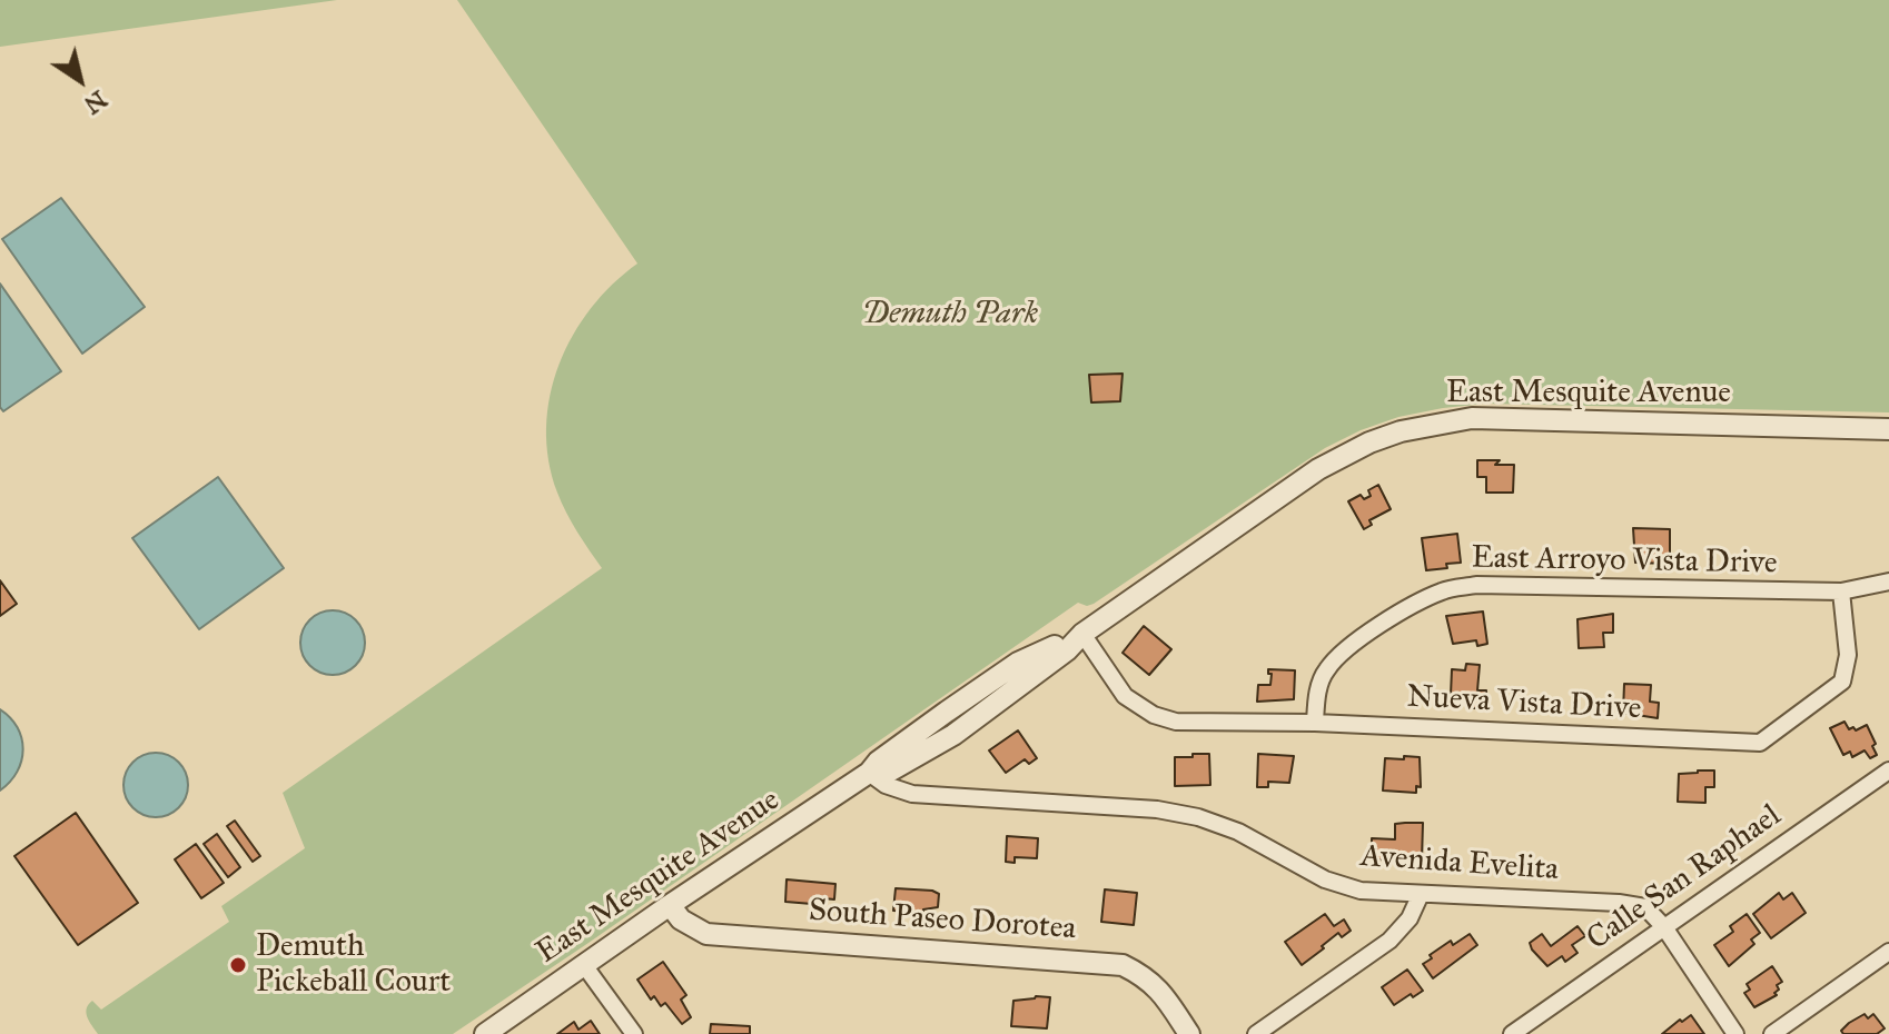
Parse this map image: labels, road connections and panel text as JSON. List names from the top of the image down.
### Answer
{
  "streets": {
    "street": [
      "East Mesquite Avenue",
      "East Arroyo Vista Drive",
      "Nueva Vista Drive",
      "Avenida Evelita",
      "Calle San Raphael",
      "South Paseo Dorotea"
    ]
  },
  "crossings": [
    ["East Mesquite Avenue", "Nueva Vista Drive"],
    ["East Mesquite Avenue", "Avenida Evelita"],
    ["East Mesquite Avenue", "South Paseo Dorotea"],
    ["East Arroyo Vista Drive", "Nueva Vista Drive"],
    ["Avenida Evelita", "Calle San Raphael"]
  ],
  "parks": ["Demuth Park"],
  "places": ["Demuth Pickeball Court"],
  "north": "bottom right"
}
